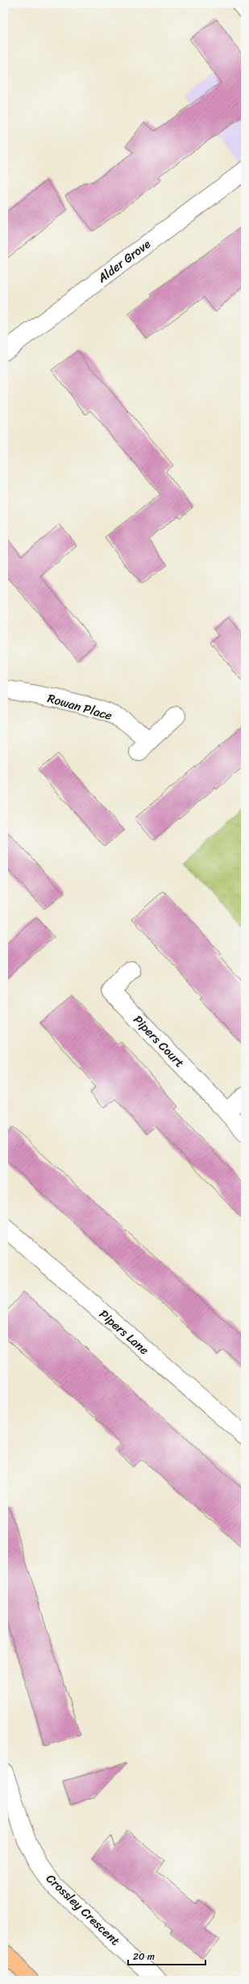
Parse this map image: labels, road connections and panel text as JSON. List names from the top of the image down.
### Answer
{
  "streets": {
    "street": [
      "Alder Grove",
      "Rowan Place",
      "Pipers Court",
      "Pipers Lane",
      "Crossley Crescent"
    ]
  },
  "scale_bar": "20 m"
}
